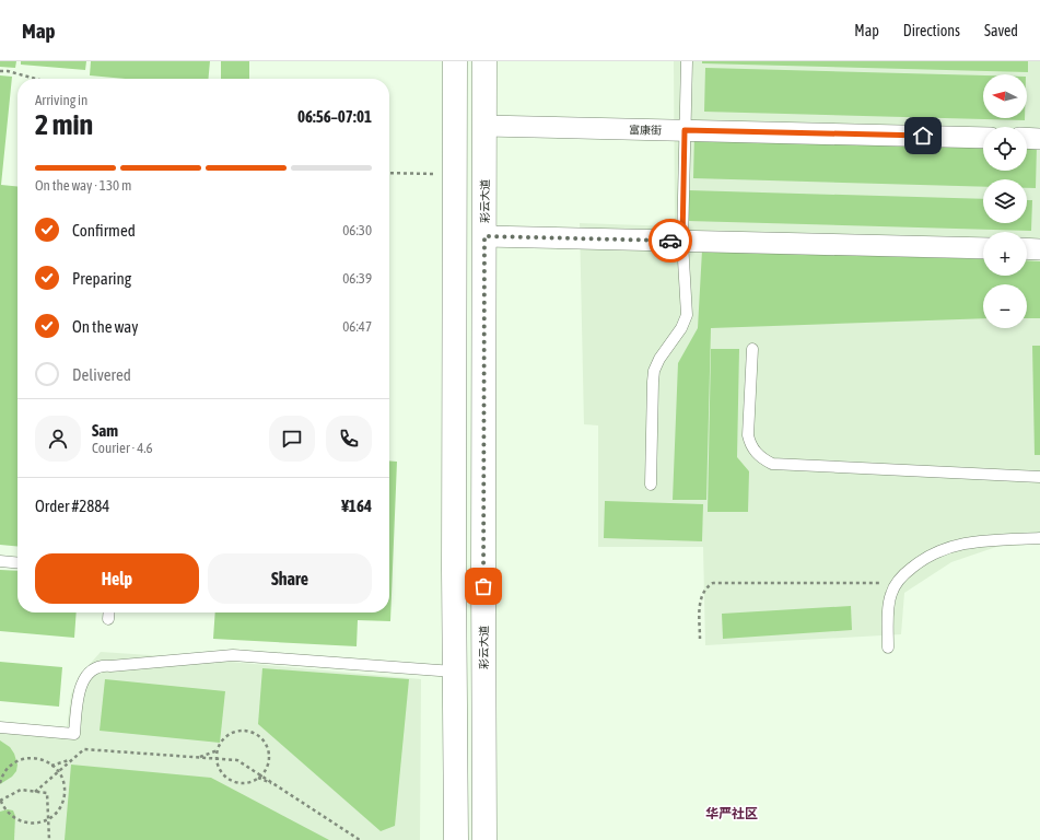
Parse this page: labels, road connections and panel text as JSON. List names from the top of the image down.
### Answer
{
  "streets": {
    "main road": ["彩云大道"],
    "street": ["富康街"]
  },
  "crossings": [
    ["富康街", "彩云大道"]
  ],
  "districts": ["华严社区"],
  "north": "left",
  "page": {
    "header": "Map",
    "nav": ["Map", "Directions", "Saved"],
    "map_buttons": ["+", "−"],
    "heading": ["2 min", "Arriving in", "06:56–07:01"],
    "panel": [
      "Sam",
      "Courier · 4.6",
      "Order #2884",
      "¥164"
    ],
    "bar": "On the way · 130 m",
    "list": [
      ["Confirmed", "06:30"],
      ["Preparing", "06:39"],
      ["On the way", "06:47"],
      "Delivered"
    ],
    "buttons": ["Help", "Share"]
  }
}
